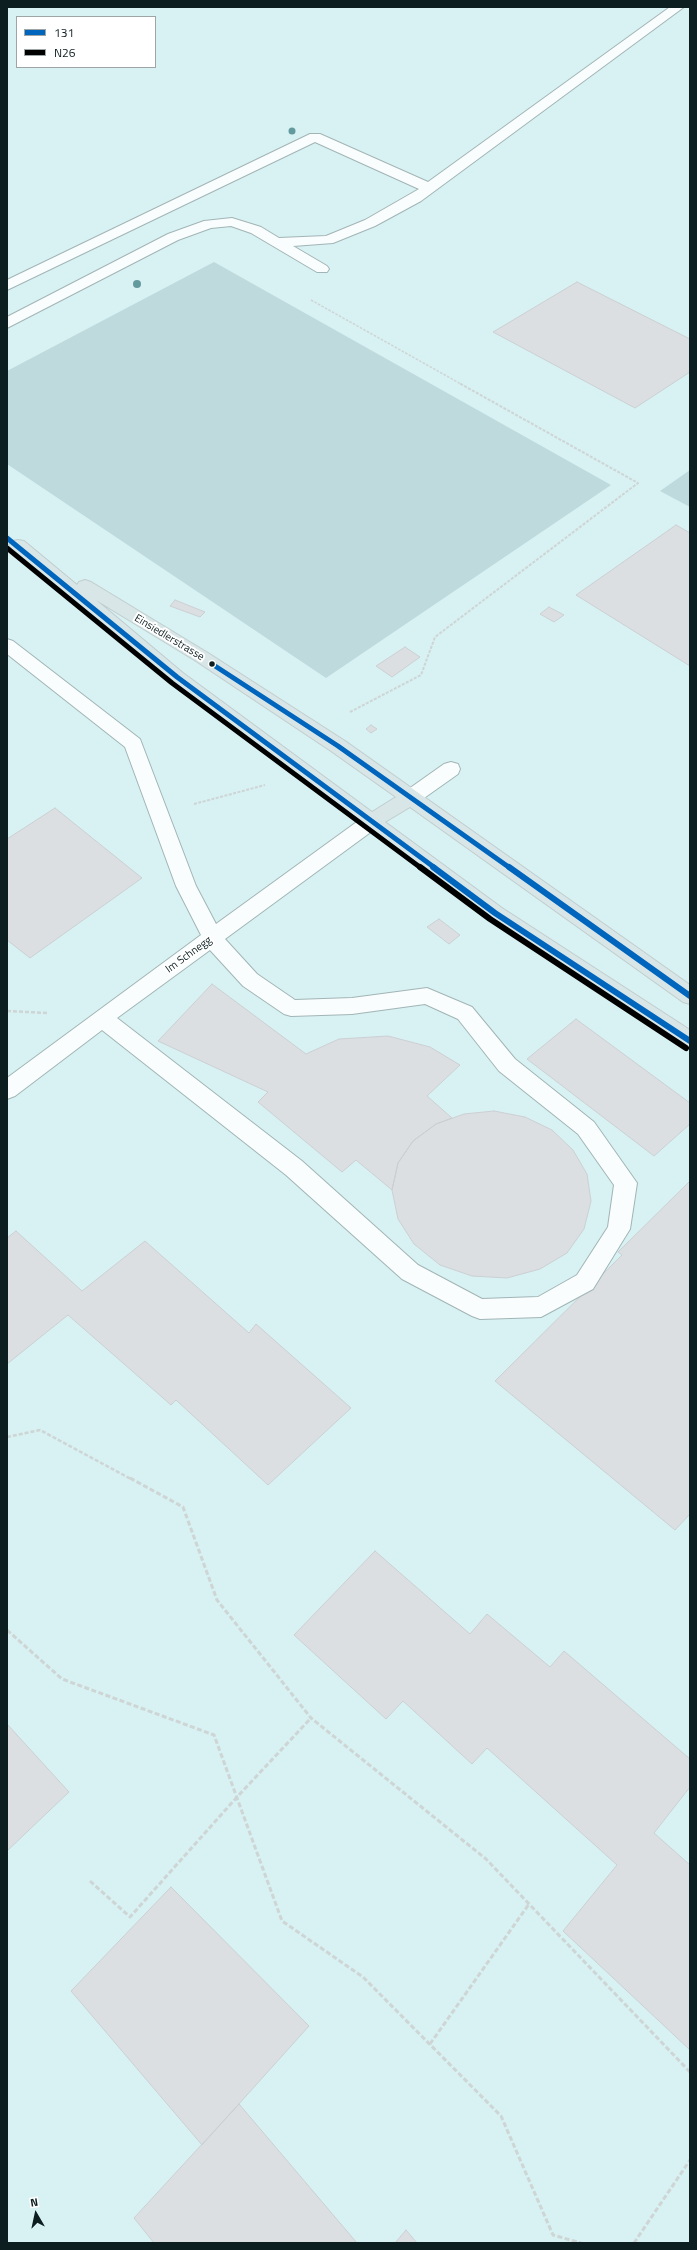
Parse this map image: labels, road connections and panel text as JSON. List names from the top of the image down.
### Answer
{
  "streets": {
    "main road": ["Einsiedlerstrasse"],
    "street": ["Im Schnegg"]
  },
  "crossings": [
    ["Einsiedlerstrasse", "Im Schnegg"]
  ],
  "lines": ["transit line 131", "transit line N26"],
  "legend": ["131", "N26"],
  "north": "top"
}
